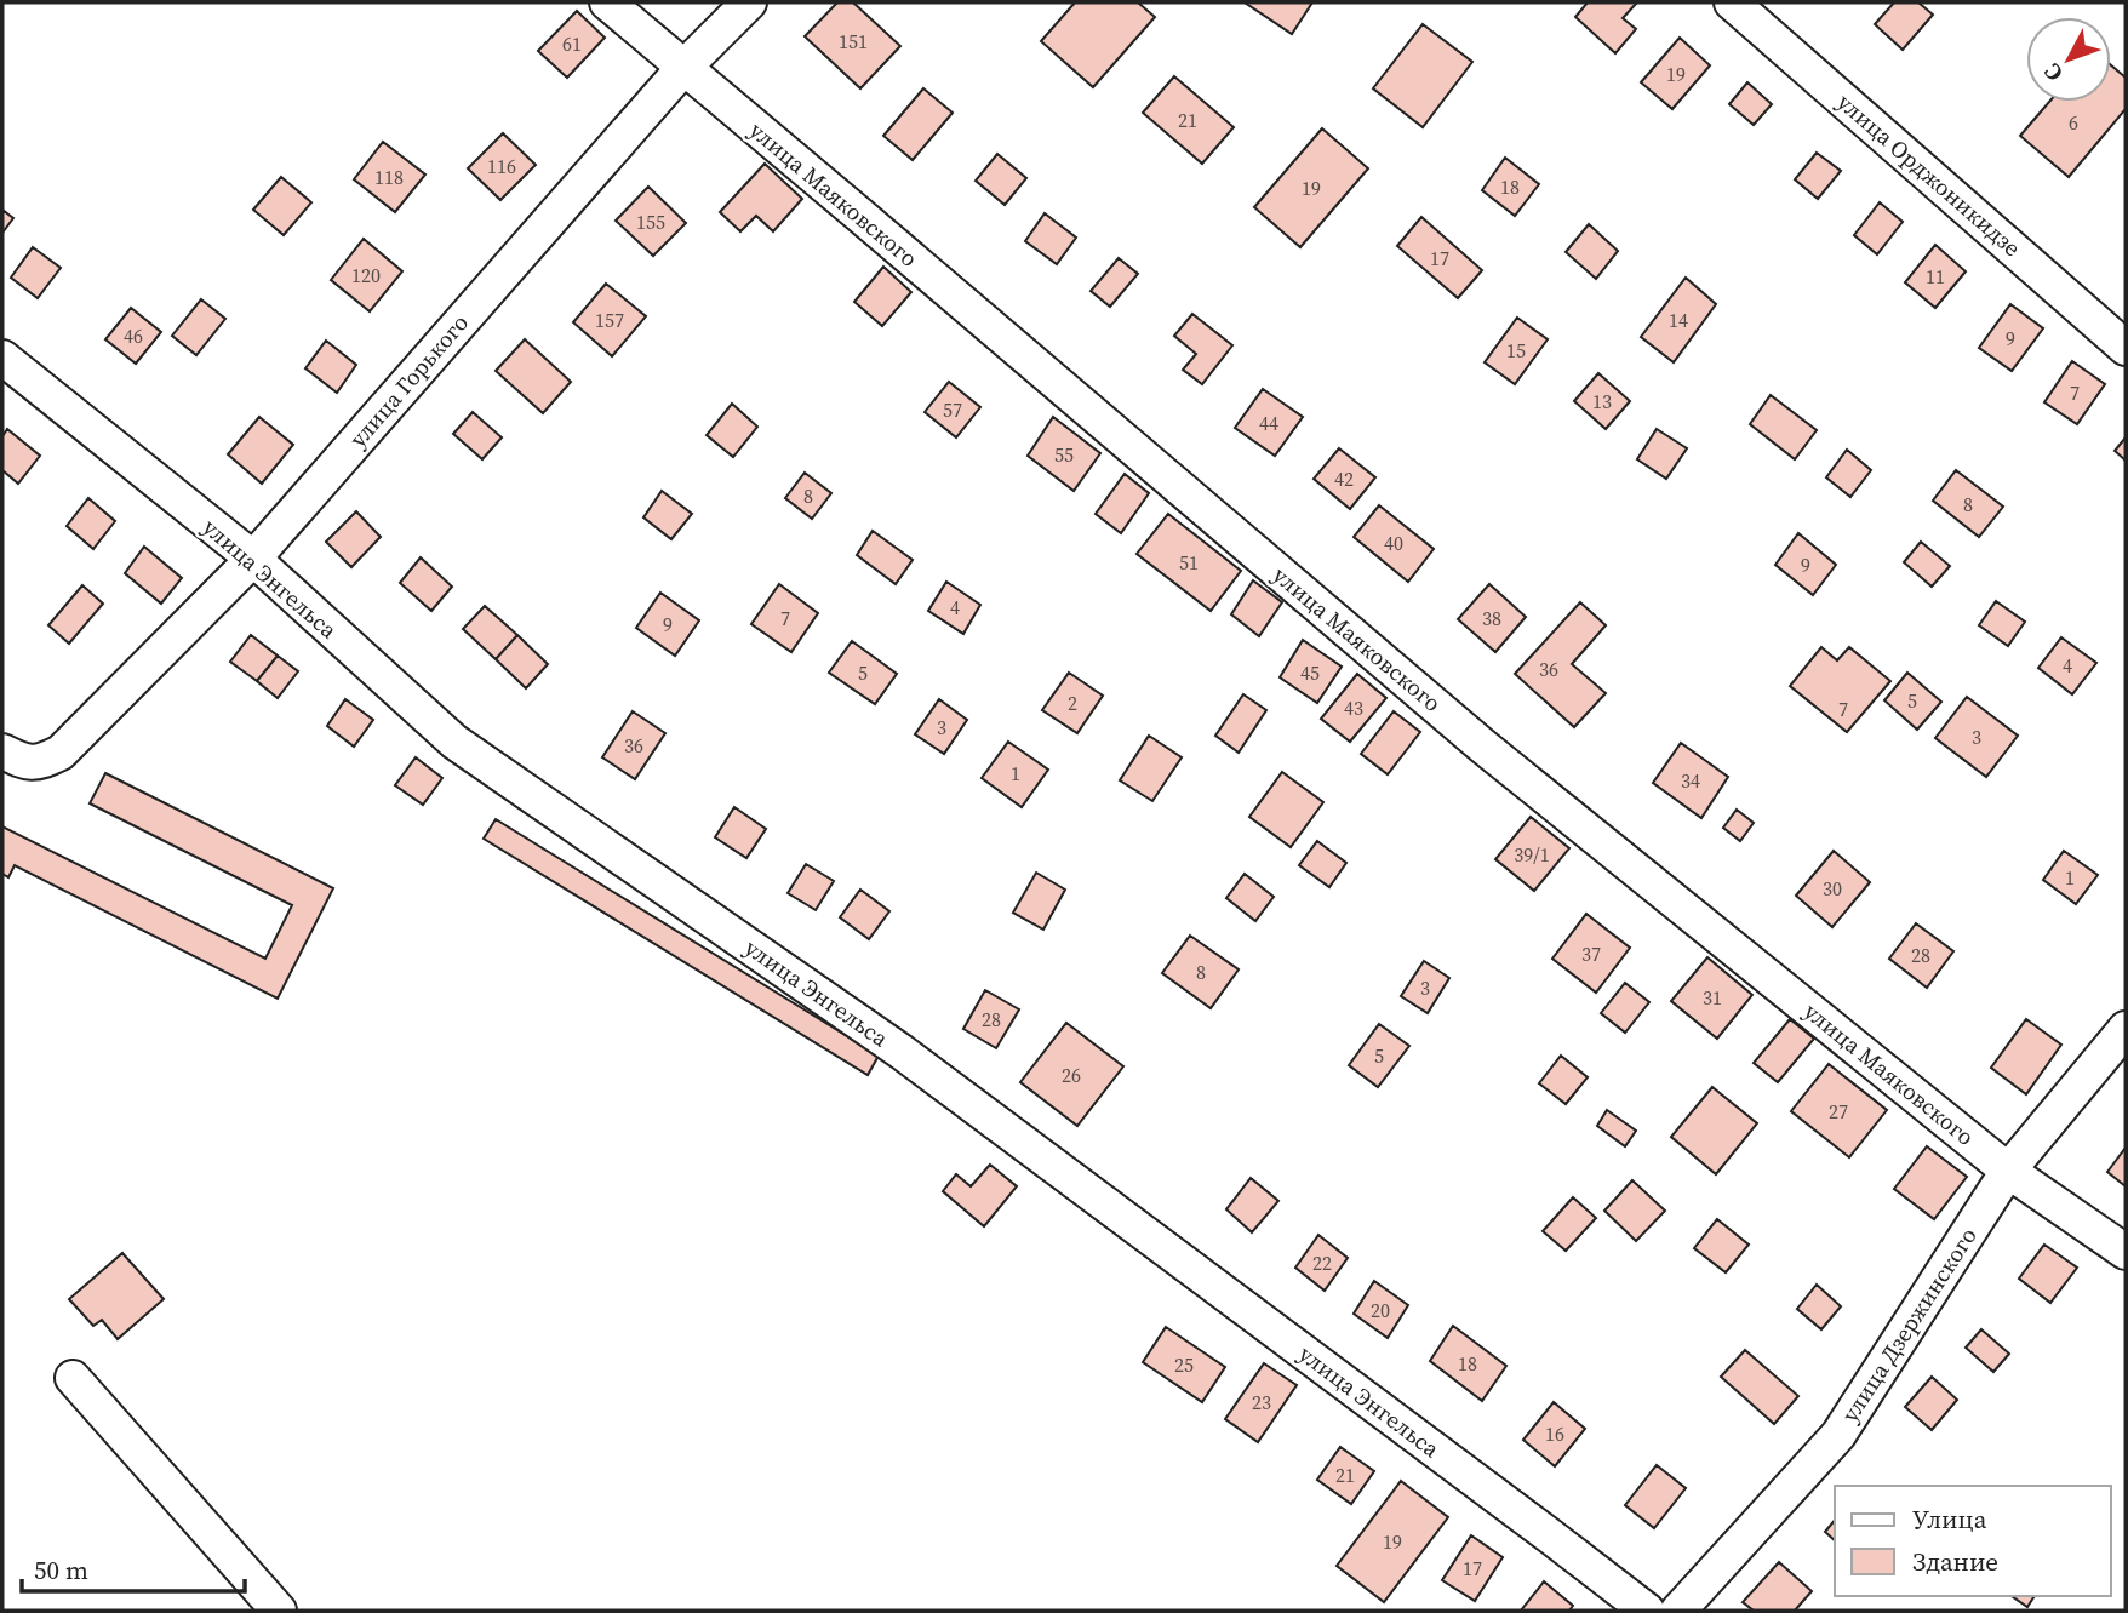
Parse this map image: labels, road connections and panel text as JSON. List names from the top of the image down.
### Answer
{
  "streets": {
    "street": [
      "улица Орджоникидзе",
      "улица Маяковского",
      "улица Горького",
      "улица Энгельса",
      "улица Дзержинского"
    ]
  },
  "crossings": [
    ["улица Маяковского", "улица Горького"],
    ["улица Маяковского", "улица Дзержинского"],
    ["улица Горького", "улица Энгельса"]
  ],
  "house_numbers": [
    "151",
    "61",
    "19",
    "21",
    "6",
    "116",
    "118",
    "18",
    "19",
    "155",
    "17",
    "120",
    "11",
    "157",
    "14",
    "46",
    "9",
    "15",
    "7",
    "13",
    "57",
    "44",
    "55",
    "42",
    "8",
    "8",
    "40",
    "51",
    "9",
    "4",
    "7",
    "38",
    "9",
    "4",
    "36",
    "5",
    "45",
    "5",
    "2",
    "43",
    "7",
    "3",
    "3",
    "36",
    "1",
    "34",
    "39/1",
    "1",
    "30",
    "37",
    "28",
    "8",
    "3",
    "31",
    "28",
    "5",
    "26",
    "27",
    "22",
    "20",
    "18",
    "25",
    "23",
    "16",
    "21",
    "19",
    "17"
  ],
  "legend": ["Улица", "Здание"],
  "scale_bar": "50 m",
  "north": "bottom left"
}
